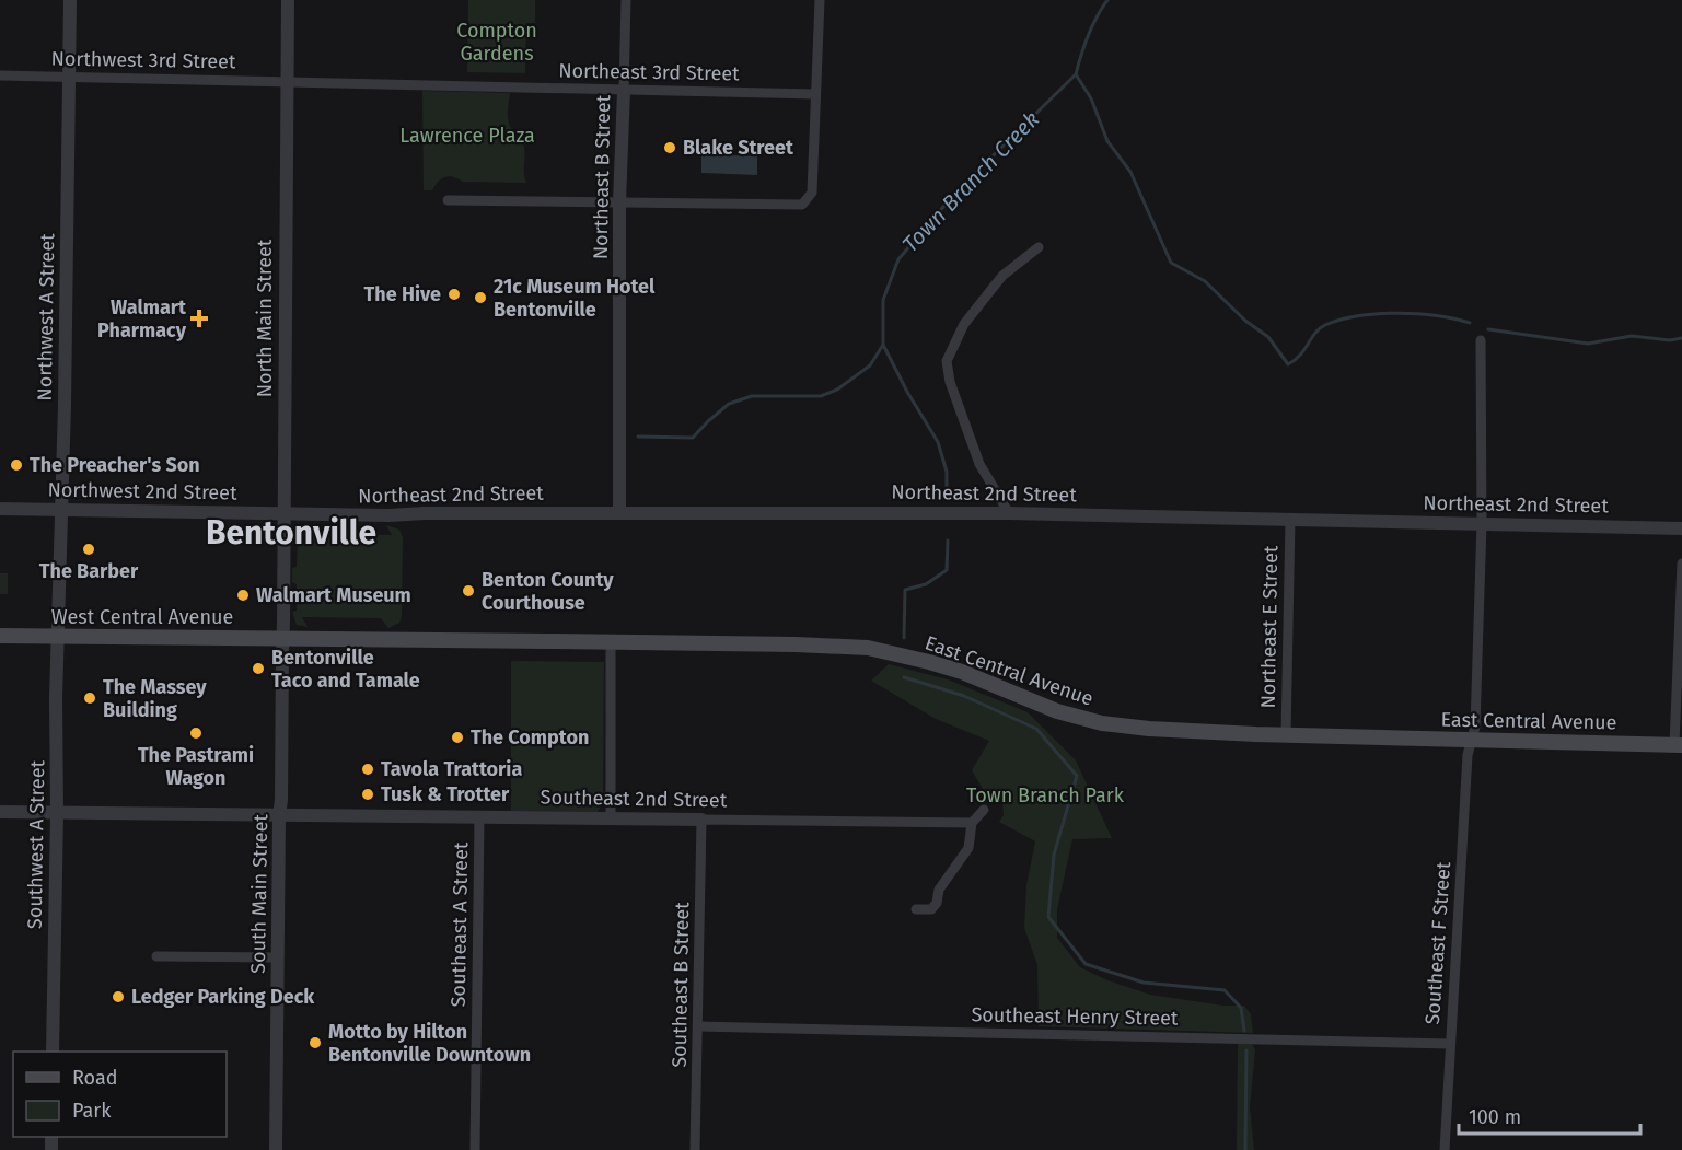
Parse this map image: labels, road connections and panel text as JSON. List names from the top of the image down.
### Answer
{
  "streets": {
    "main road": ["West Central Avenue", "East Central Avenue"],
    "street": [
      "Northwest 3rd Street",
      "Northeast 3rd Street",
      "Northeast B Street",
      "Northwest A Street",
      "North Main Street",
      "Northwest 2nd Street",
      "Northeast 2nd Street",
      "Northeast E Street",
      "Southeast 2nd Street",
      "Southwest A Street",
      "South Main Street",
      "Southeast A Street",
      "Southeast F Street",
      "Southeast B Street",
      "Southeast Henry Street"
    ]
  },
  "crossings": [
    ["Northwest 3rd Street", "Northeast 3rd Street"],
    ["Northwest 3rd Street", "Northwest A Street"],
    ["Northwest 3rd Street", "North Main Street"],
    ["Northeast 3rd Street", "Northeast B Street"],
    ["Northeast 3rd Street", "North Main Street"],
    ["Northeast B Street", "Northeast 2nd Street"],
    ["Northwest A Street", "Northwest 2nd Street"],
    ["Northwest A Street", "West Central Avenue"],
    ["Northwest A Street", "Southwest A Street"],
    ["North Main Street", "Northwest 2nd Street"],
    ["North Main Street", "Northeast 2nd Street"],
    ["North Main Street", "West Central Avenue"],
    ["North Main Street", "East Central Avenue"],
    ["North Main Street", "South Main Street"],
    ["Northwest 2nd Street", "Northeast 2nd Street"],
    ["Northeast 2nd Street", "Northeast E Street"],
    ["Northeast 2nd Street", "Southeast F Street"],
    ["West Central Avenue", "East Central Avenue"],
    ["West Central Avenue", "Southwest A Street"],
    ["West Central Avenue", "South Main Street"],
    ["Northeast E Street", "East Central Avenue"],
    ["East Central Avenue", "South Main Street"],
    ["East Central Avenue", "Southeast F Street"],
    ["Southeast 2nd Street", "Southwest A Street"],
    ["Southeast 2nd Street", "South Main Street"],
    ["Southeast 2nd Street", "Southeast A Street"],
    ["Southeast 2nd Street", "Southeast B Street"],
    ["Southeast F Street", "Southeast Henry Street"],
    ["Southeast B Street", "Southeast Henry Street"]
  ],
  "districts": ["Bentonville"],
  "water": ["Town Branch Creek"],
  "parks": ["Compton Gardens", "Lawrence Plaza", "Town Branch Park"],
  "places": {
    "other": [
      "Blake Street",
      "The Hive",
      "21c Museum Hotel Bentonville",
      "The Preacher's Son",
      "The Barber",
      "Benton County Courthouse",
      "Walmart Museum",
      "Bentonville Taco and Tamale",
      "The Massey Building",
      "The Pastrami Wagon",
      "The Compton",
      "Tavola Trattoria",
      "Tusk & Trotter",
      "Ledger Parking Deck",
      "Motto by Hilton Bentonville Downtown"
    ],
    "health": ["Walmart Pharmacy"]
  },
  "legend": ["Road", "Park"],
  "scale_bar": "100 m"
}
